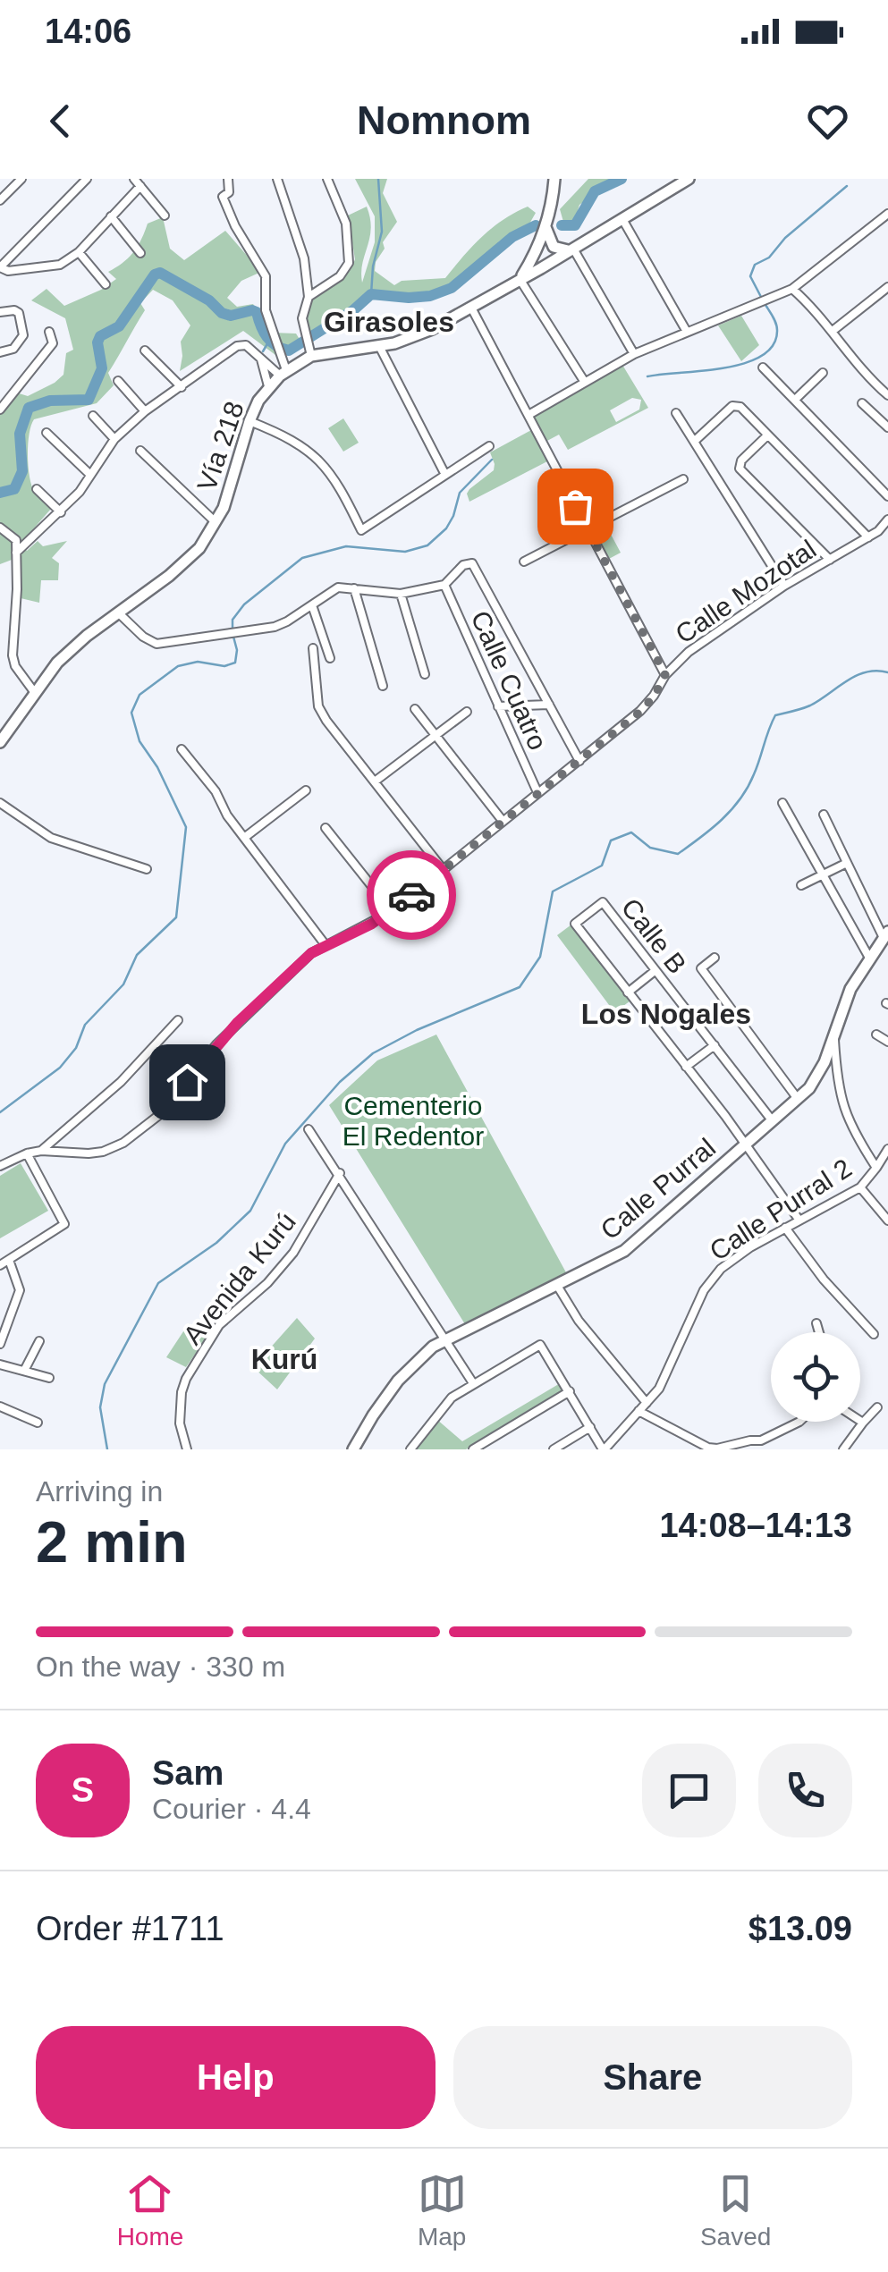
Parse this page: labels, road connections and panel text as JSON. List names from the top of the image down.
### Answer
{
  "streets": {
    "main road": ["Vía 218", "Calle Purral"],
    "street": [
      "Calle Mozotal",
      "Calle Cuatro",
      "Calle B",
      "Calle Purral 2",
      "Avenida Kurú"
    ]
  },
  "crossings": [
    ["Calle Mozotal", "Calle Cuatro"],
    ["Calle B", "Calle Purral"],
    ["Calle Purral", "Calle Purral 2"]
  ],
  "districts": ["Girasoles", "Los Nogales", "Kurú"],
  "parks": ["Cementerio El Redentor"],
  "page": {
    "status": "14:06",
    "header": "Nomnom",
    "heading": ["2 min", "Arriving in", "14:08–14:13"],
    "panel": [
      "Sam",
      "Courier · 4.4",
      "Order #1711",
      "$13.09"
    ],
    "bar": "On the way · 330 m",
    "round": "S",
    "buttons": ["Help", "Share"],
    "tabs": ["Home", "Map", "Saved"]
  }
}
